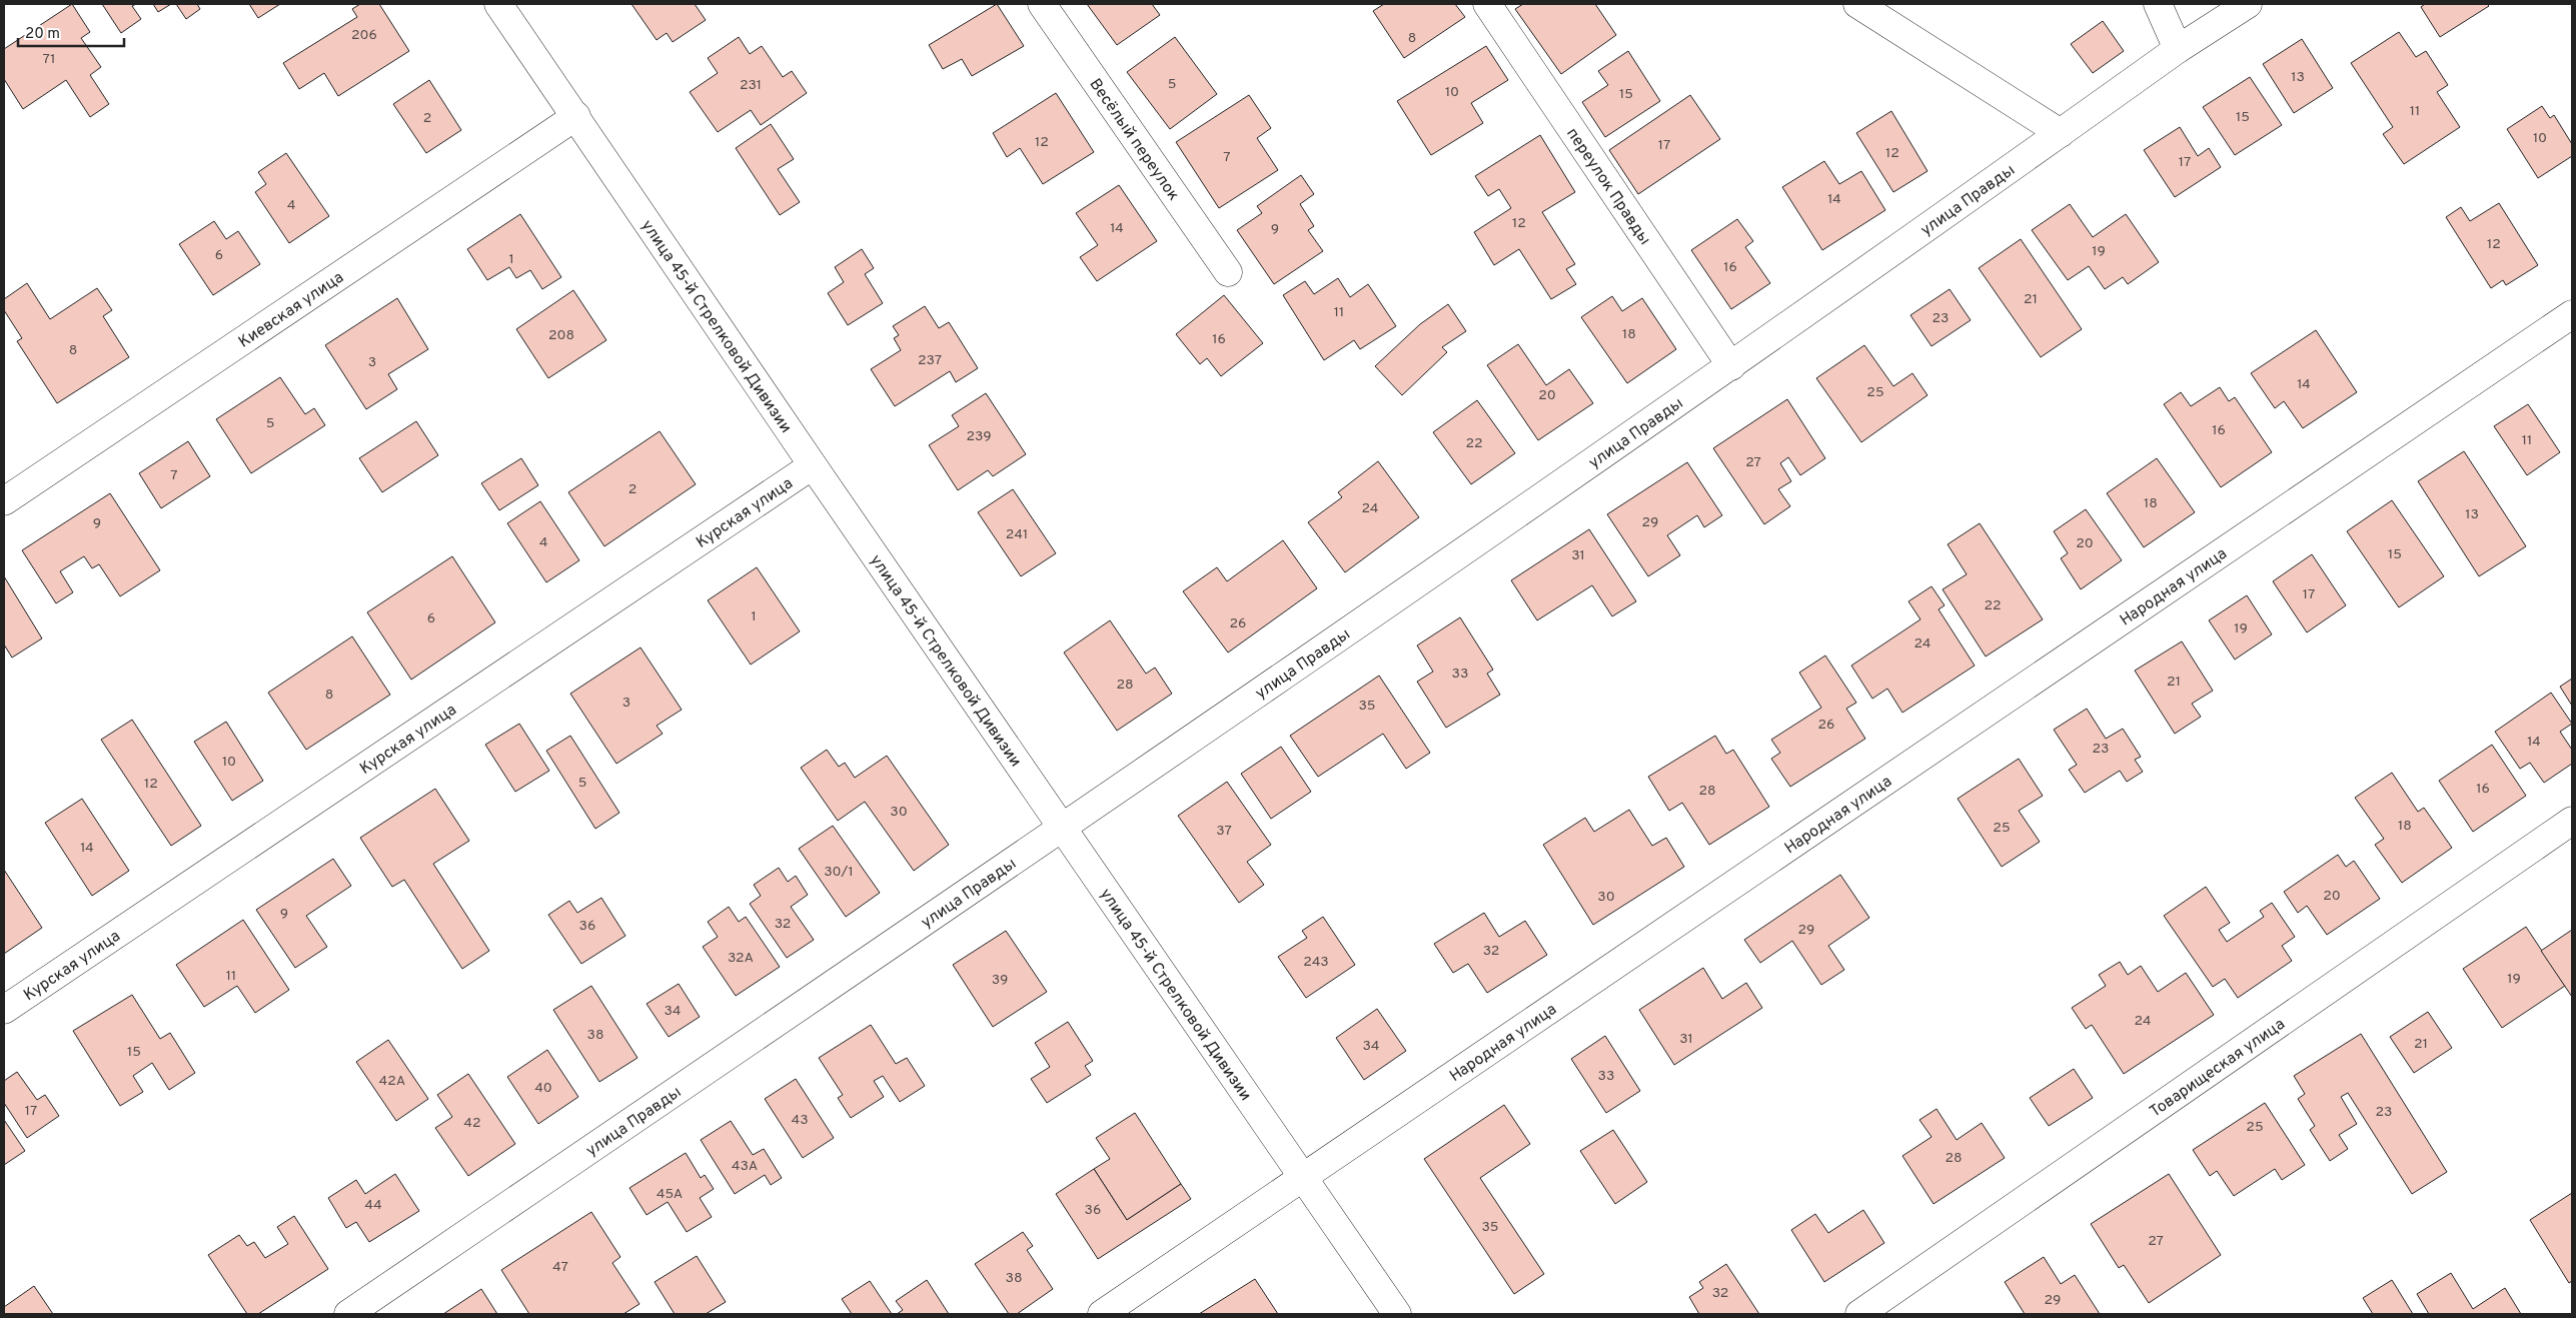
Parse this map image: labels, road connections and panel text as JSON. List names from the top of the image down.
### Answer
{
  "streets": {
    "street": [
      "Весёлый переулок",
      "переулок Правды",
      "улица Правды",
      "Киевская улица",
      "улица 45-й Стрелковой Дивизии",
      "Курская улица",
      "Народная улица",
      "Товарищеская улица"
    ]
  },
  "crossings": [
    ["переулок Правды", "улица Правды"],
    ["улица Правды", "улица 45-й Стрелковой Дивизии"],
    ["Киевская улица", "улица 45-й Стрелковой Дивизии"],
    ["улица 45-й Стрелковой Дивизии", "Курская улица"],
    ["улица 45-й Стрелковой Дивизии", "Народная улица"]
  ],
  "house_numbers": [
    "206",
    "8",
    "71",
    "13",
    "5",
    "231",
    "10",
    "15",
    "11",
    "15",
    "2",
    "10",
    "12",
    "17",
    "12",
    "7",
    "17",
    "14",
    "4",
    "12",
    "14",
    "9",
    "12",
    "19",
    "6",
    "1",
    "16",
    "21",
    "11",
    "23",
    "18",
    "208",
    "16",
    "8",
    "237",
    "3",
    "14",
    "25",
    "20",
    "5",
    "16",
    "239",
    "11",
    "22",
    "27",
    "7",
    "2",
    "18",
    "24",
    "13",
    "29",
    "9",
    "241",
    "4",
    "20",
    "15",
    "31",
    "17",
    "22",
    "1",
    "6",
    "26",
    "19",
    "24",
    "33",
    "21",
    "28",
    "8",
    "3",
    "35",
    "26",
    "14",
    "23",
    "10",
    "5",
    "12",
    "16",
    "28",
    "30",
    "18",
    "25",
    "37",
    "14",
    "30/1",
    "20",
    "30",
    "9",
    "32",
    "36",
    "29",
    "32",
    "32А",
    "243",
    "11",
    "19",
    "39",
    "34",
    "24",
    "38",
    "31",
    "21",
    "34",
    "15",
    "33",
    "42А",
    "40",
    "17",
    "23",
    "43",
    "42",
    "25",
    "28",
    "43А",
    "45А",
    "44",
    "36",
    "35",
    "27",
    "47",
    "38",
    "32",
    "29"
  ],
  "scale_bar": "20 m"
}
